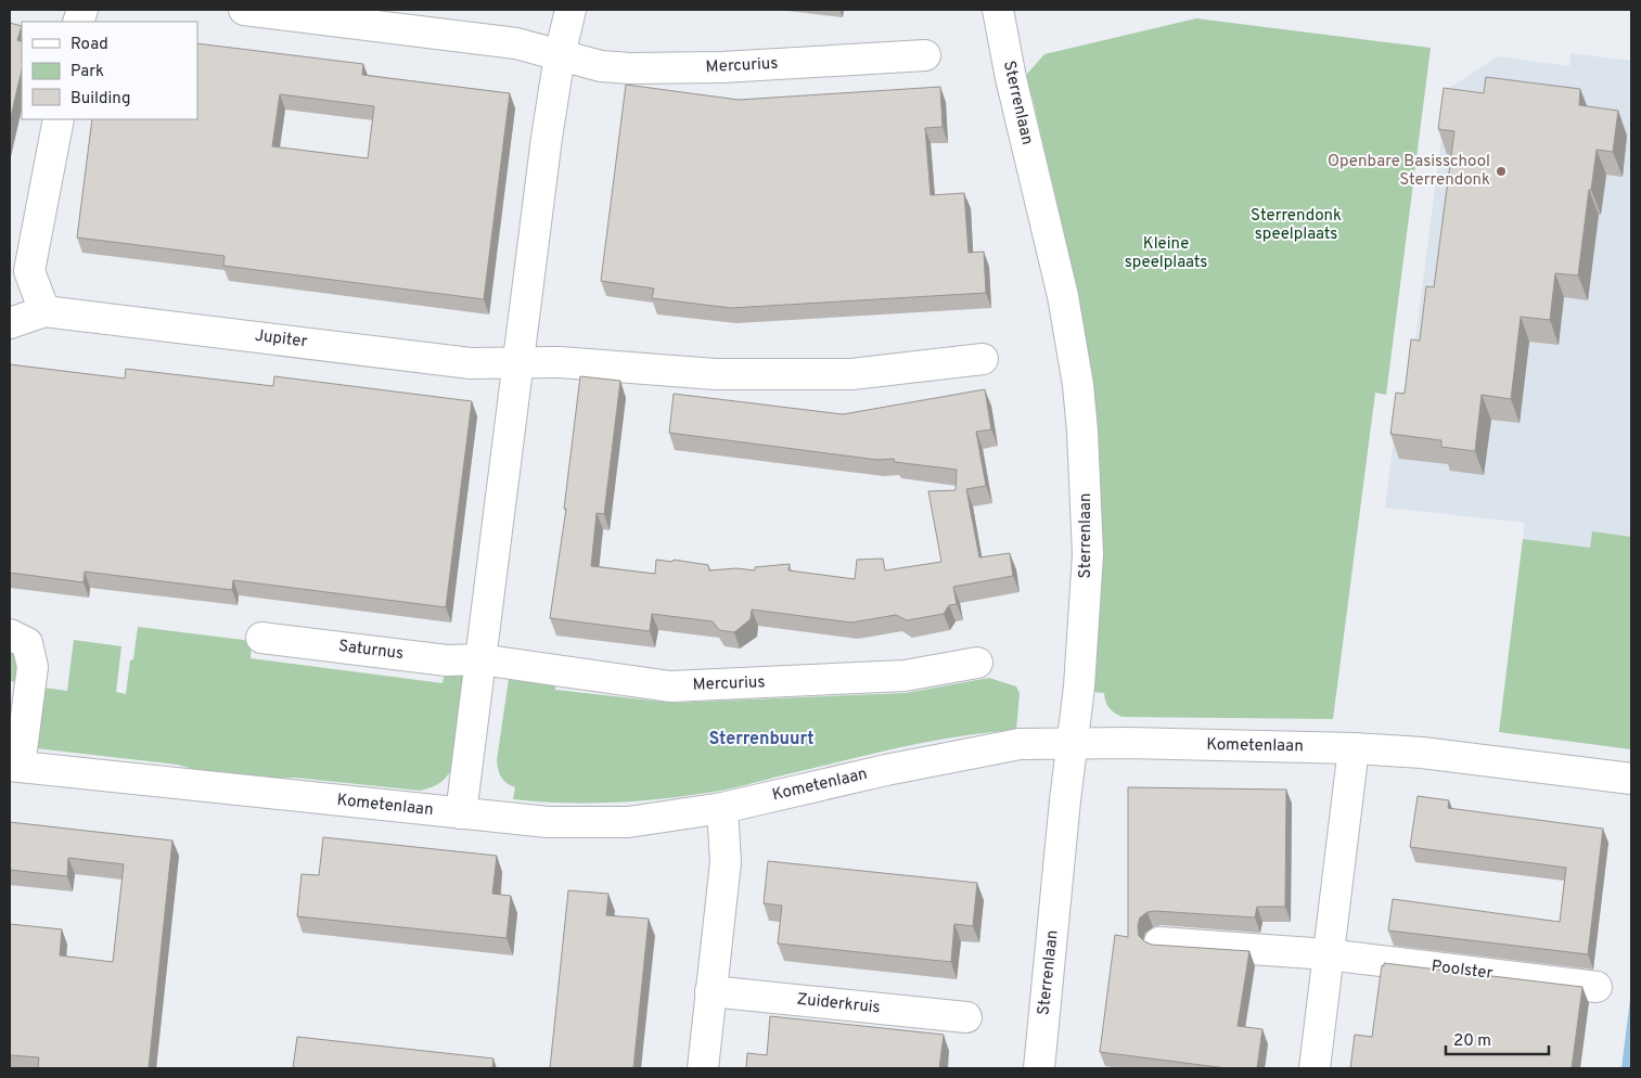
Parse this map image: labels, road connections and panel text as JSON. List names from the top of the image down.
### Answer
{
  "streets": {
    "street": [
      "Mercurius",
      "Sterrenlaan",
      "Jupiter",
      "Saturnus",
      "Kometenlaan",
      "Poolster",
      "Zuiderkruis"
    ]
  },
  "crossings": [
    ["Mercurius", "Saturnus"],
    ["Sterrenlaan", "Kometenlaan"]
  ],
  "districts": ["Sterrenbuurt"],
  "parks": ["Sterrendonk speelplaats", "Kleine speelplaats"],
  "places": ["Openbare Basisschool Sterrendonk"],
  "legend": ["Road", "Park", "Building"],
  "scale_bar": "20 m"
}
